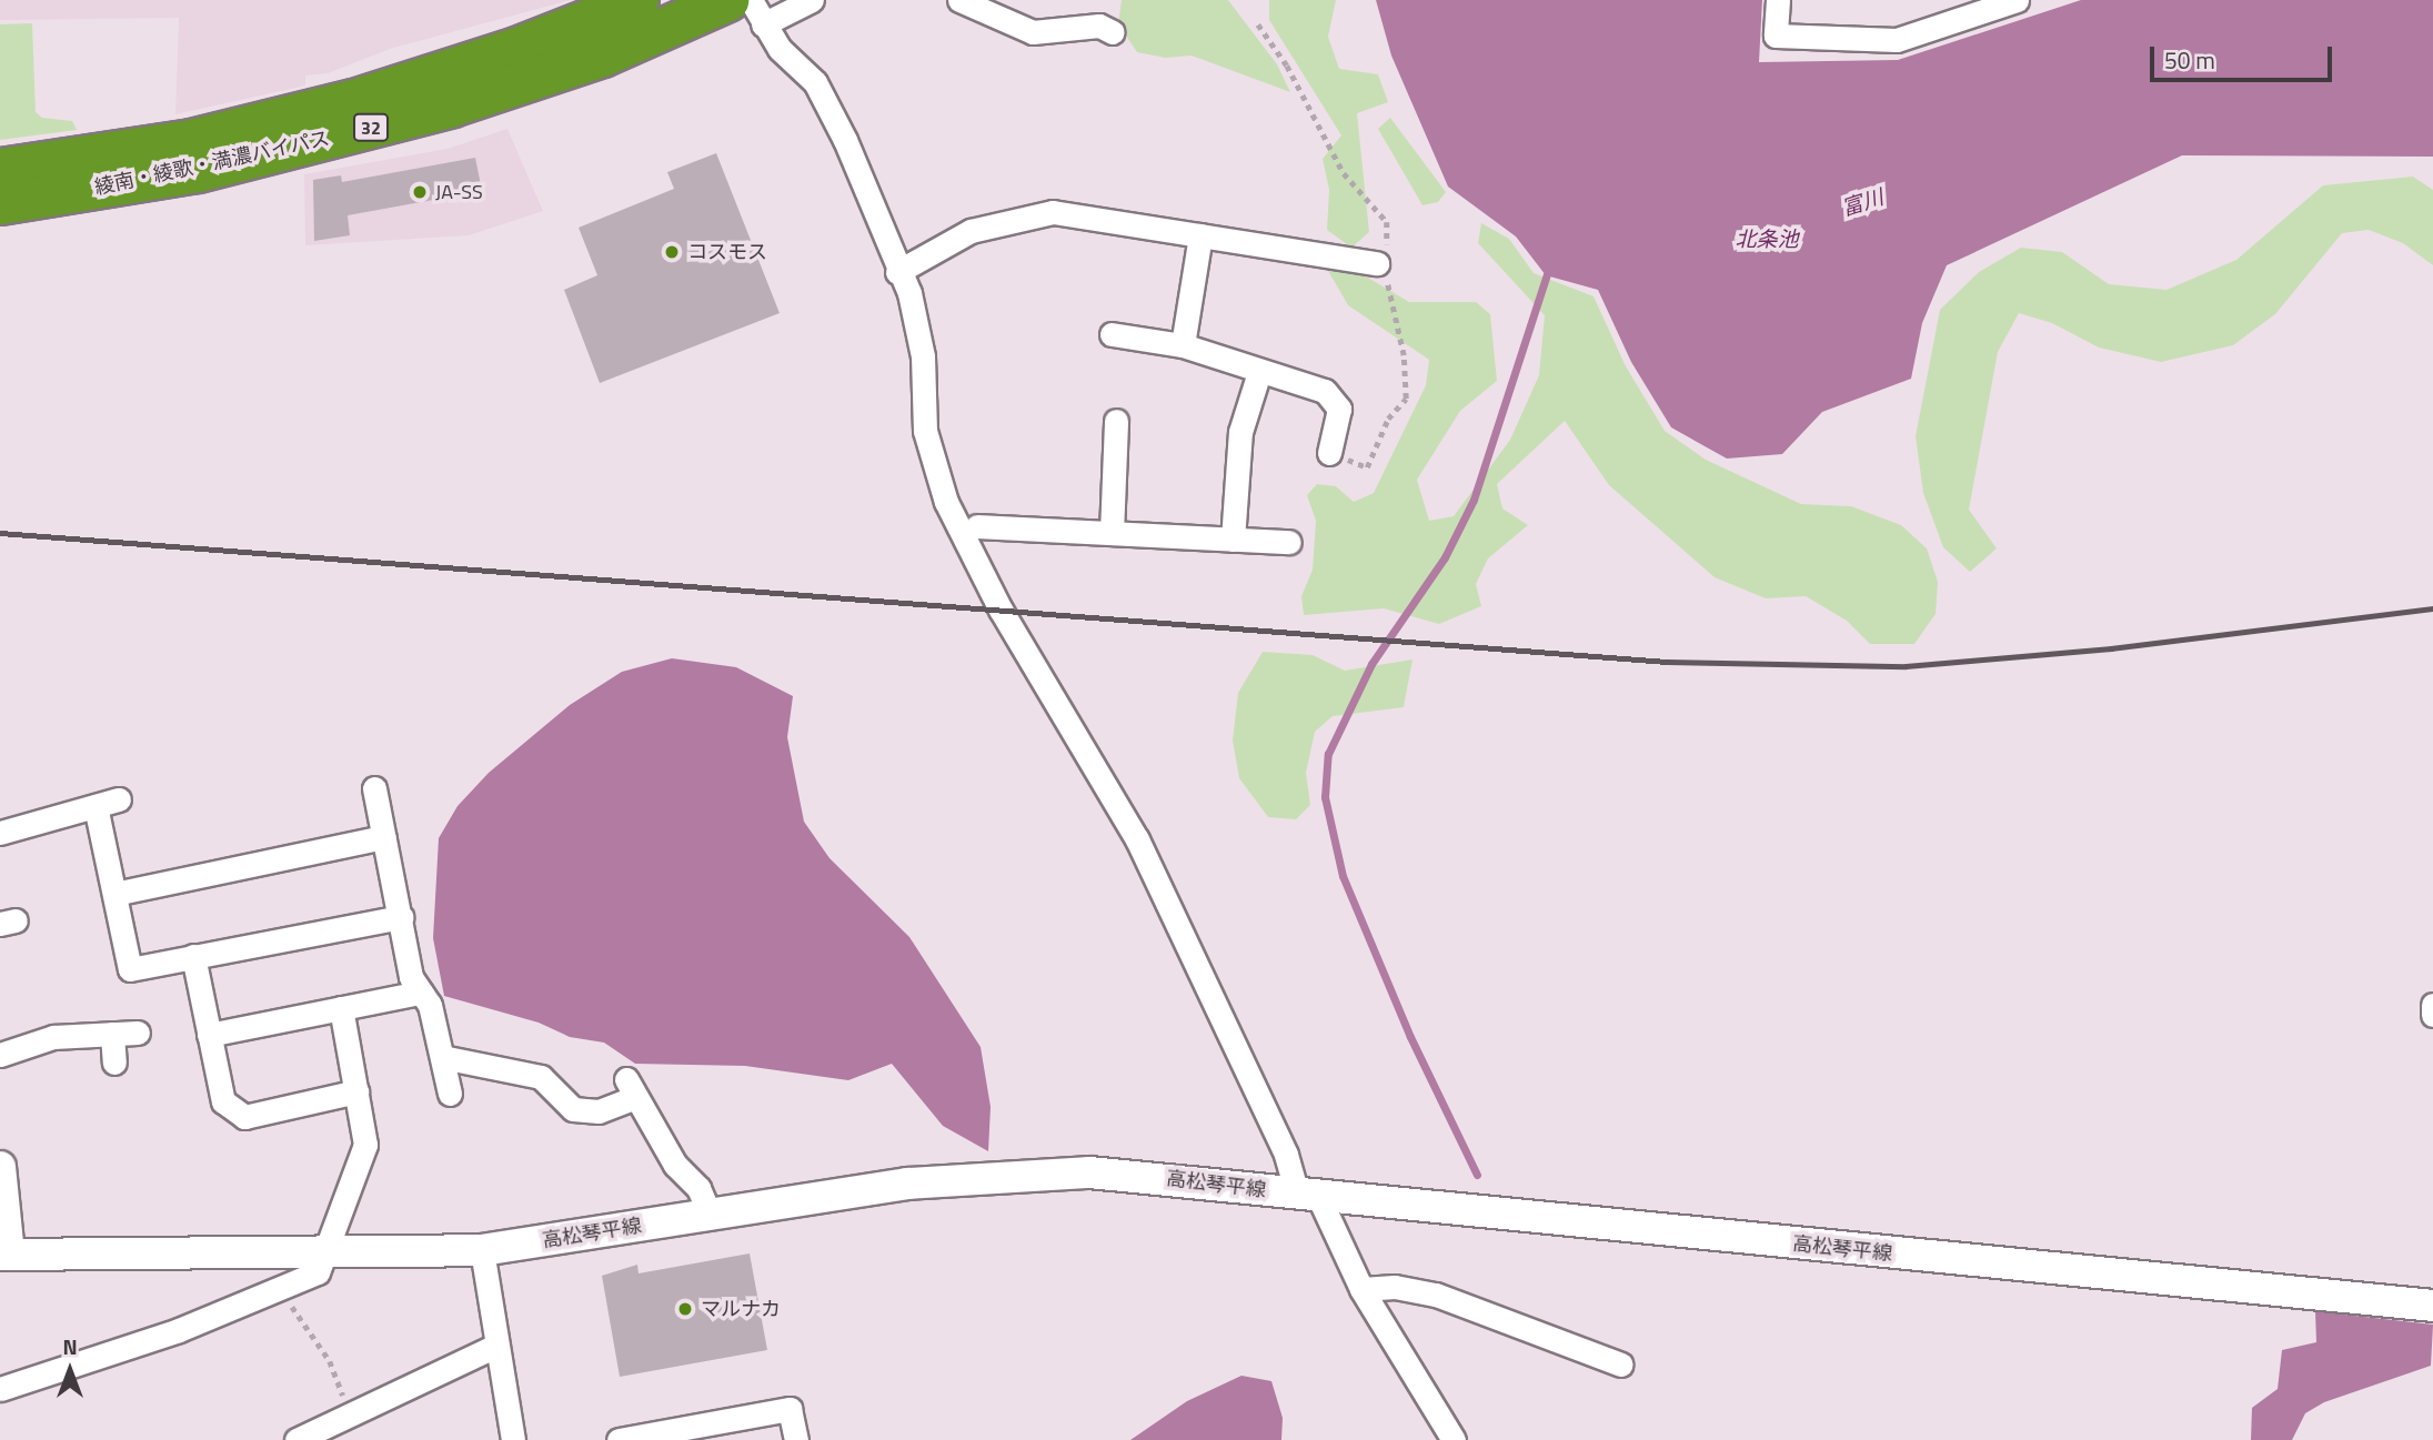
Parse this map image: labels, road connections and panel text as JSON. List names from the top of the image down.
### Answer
{
  "streets": {
    "highway": ["32", "綾南・綾歌・満濃バイパス"],
    "main road": ["高松琴平線"]
  },
  "water": ["富川", "北条池"],
  "places": ["JA-SS", "コスモス", "マルナカ"],
  "scale_bar": "50 m",
  "north": "top"
}
